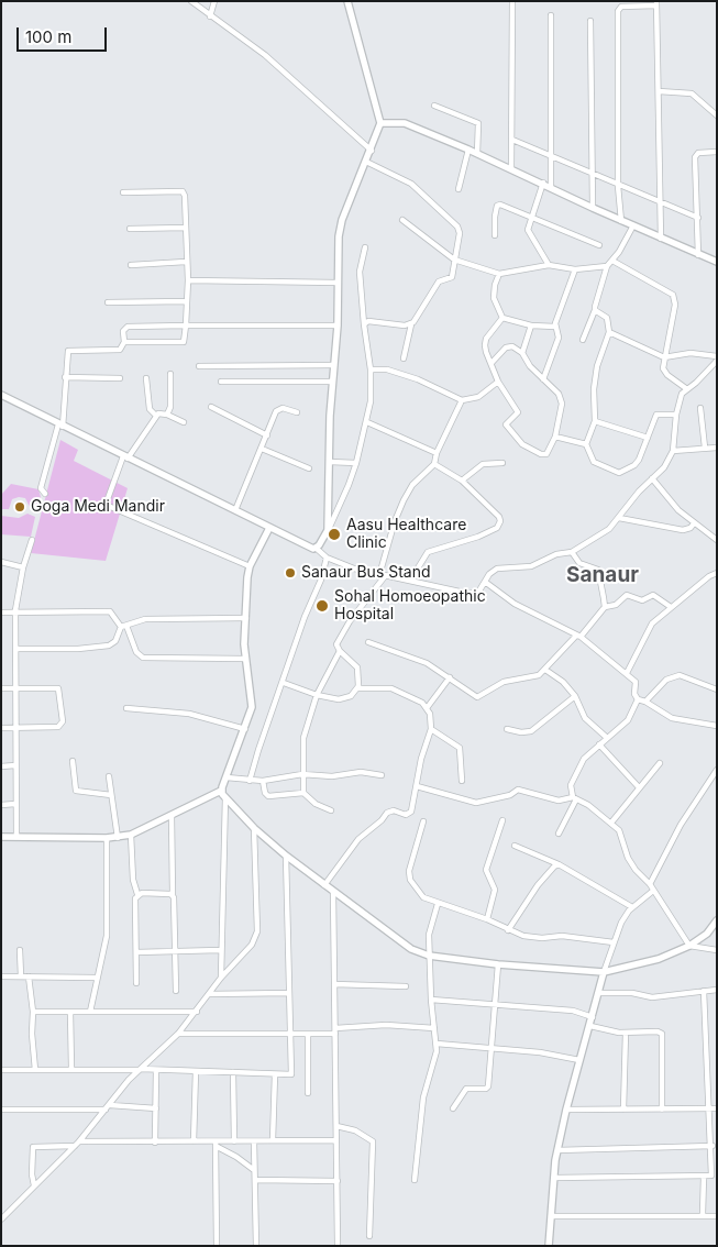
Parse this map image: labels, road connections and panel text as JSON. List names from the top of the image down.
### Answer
{
  "districts": ["Sanaur"],
  "places": [
    "Goga Medi Mandir",
    "Aasu Healthcare Clinic",
    "Sanaur Bus Stand",
    "Sohal Homoeopathic Hospital"
  ],
  "scale_bar": "100 m"
}
